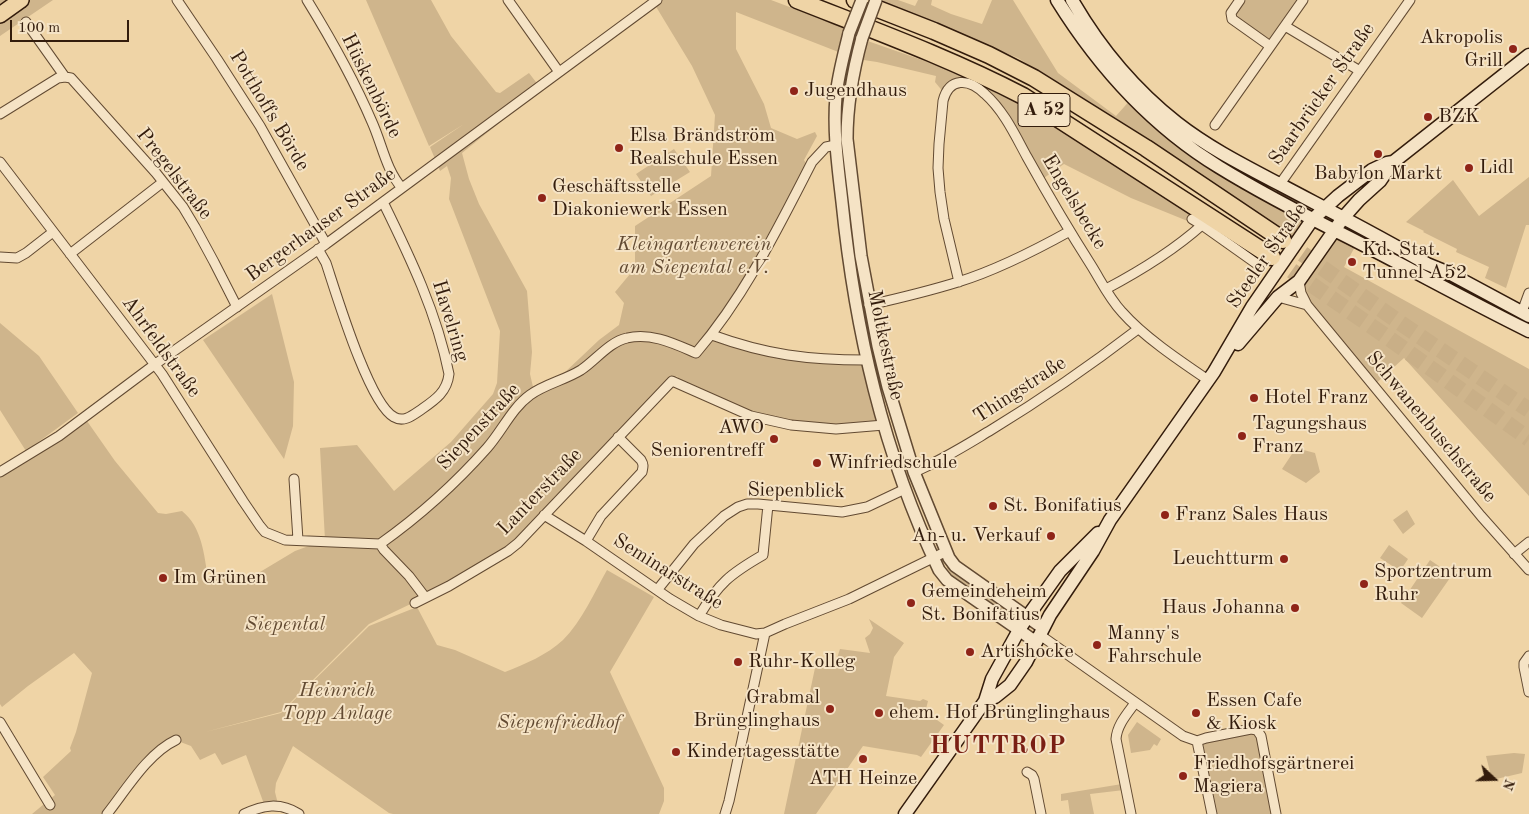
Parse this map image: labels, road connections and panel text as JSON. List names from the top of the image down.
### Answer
{
  "streets": {
    "highway": ["A 52"],
    "main road": ["Steeler Straße"],
    "street": [
      "Hüskenbörde",
      "Saarbrücker Straße",
      "Potthoffs Börde",
      "Pregelstraße",
      "Engelsbecke",
      "Bergerhauser Straße",
      "Havelring",
      "Moltkestraße",
      "Ahrfeldstraße",
      "Thingstraße",
      "Siepenstraße",
      "Schwanenbuschstraße",
      "Siepenblick",
      "Lanterstraße",
      "Seminarstraße"
    ]
  },
  "crossings": [
    ["Hüskenbörde", "Bergerhauser Straße"],
    ["Potthoffs Börde", "Bergerhauser Straße"],
    ["Potthoffs Börde", "Havelring"],
    ["Pregelstraße", "Bergerhauser Straße"],
    ["Engelsbecke", "Steeler Straße"],
    ["Engelsbecke", "Thingstraße"],
    ["Bergerhauser Straße", "Havelring"],
    ["Bergerhauser Straße", "Ahrfeldstraße"],
    ["Steeler Straße", "Moltkestraße"],
    ["Steeler Straße", "Schwanenbuschstraße"],
    ["Moltkestraße", "Thingstraße"],
    ["Moltkestraße", "Siepenblick"],
    ["Moltkestraße", "Lanterstraße"],
    ["Moltkestraße", "Seminarstraße"],
    ["Ahrfeldstraße", "Siepenstraße"],
    ["Siepenblick", "Seminarstraße"],
    ["Lanterstraße", "Seminarstraße"]
  ],
  "districts": ["HUTTROP"],
  "parks": [
    "Kleingartenverein am Siepental e.V.",
    "Siepental",
    "Heinrich Topp Anlage",
    "Siepenfriedhof"
  ],
  "places": [
    "Akropolis Grill",
    "Jugendhaus",
    "BZK",
    "Elsa Brändström Realschule Essen",
    "Babylon Markt",
    "Lidl",
    "Geschäftsstelle Diakoniewerk Essen",
    "Kd. Stat. Tunnel A52",
    "Hotel Franz",
    "Tagungshaus Franz",
    "AWO Seniorentreff",
    "Winfriedschule",
    "St. Bonifatius",
    "Franz Sales Haus",
    "An- u. Verkauf",
    "Leuchtturm",
    "Im Grünen",
    "Sportzentrum Ruhr",
    "Gemeindeheim St. Bonifatius",
    "Haus Johanna",
    "Manny's Fahrschule",
    "Artishocke",
    "Ruhr-Kolleg",
    "Grabmal Brünglinghaus",
    "ehem. Hof Brünglinghaus",
    "Essen Cafe & Kiosk",
    "Kindertagesstätte",
    "ATH Heinze",
    "Friedhofsgärtnerei Magiera"
  ],
  "scale_bar": "100 m",
  "north": "right"
}
